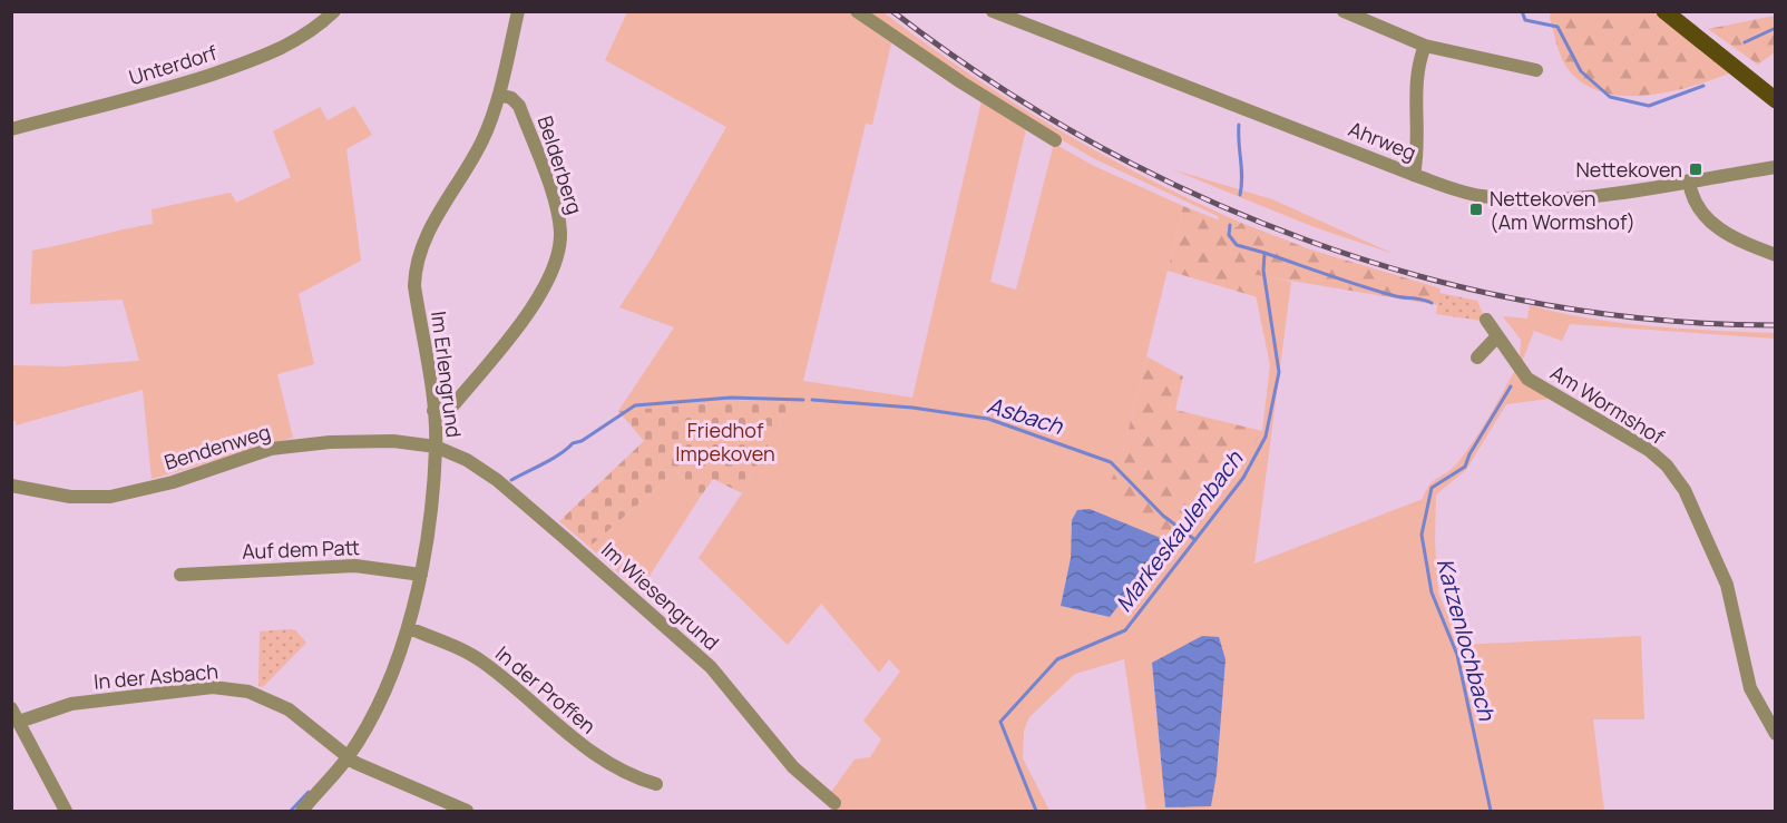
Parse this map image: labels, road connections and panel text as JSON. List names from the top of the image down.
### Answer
{
  "streets": {
    "street": [
      "Unterdorf",
      "Ahrweg",
      "Belderberg",
      "Im Erlengrund",
      "Am Wormshof",
      "Bendenweg",
      "Auf dem Patt",
      "Im Wiesengrund",
      "In der Asbach",
      "In der Proffen"
    ]
  },
  "crossings": [
    ["Belderberg", "Im Erlengrund"],
    ["Im Erlengrund", "Bendenweg"],
    ["Im Erlengrund", "Auf dem Patt"],
    ["Im Erlengrund", "Im Wiesengrund"],
    ["Im Erlengrund", "In der Asbach"],
    ["Im Erlengrund", "In der Proffen"],
    ["Bendenweg", "Im Wiesengrund"]
  ],
  "water": ["Asbach", "Markeskaulenbach", "Katzenlochbach"],
  "parks": ["Friedhof Impekoven"],
  "places": {
    "transit": ["Nettekoven", "Nettekoven (Am Wormshof)"]
  }
}
